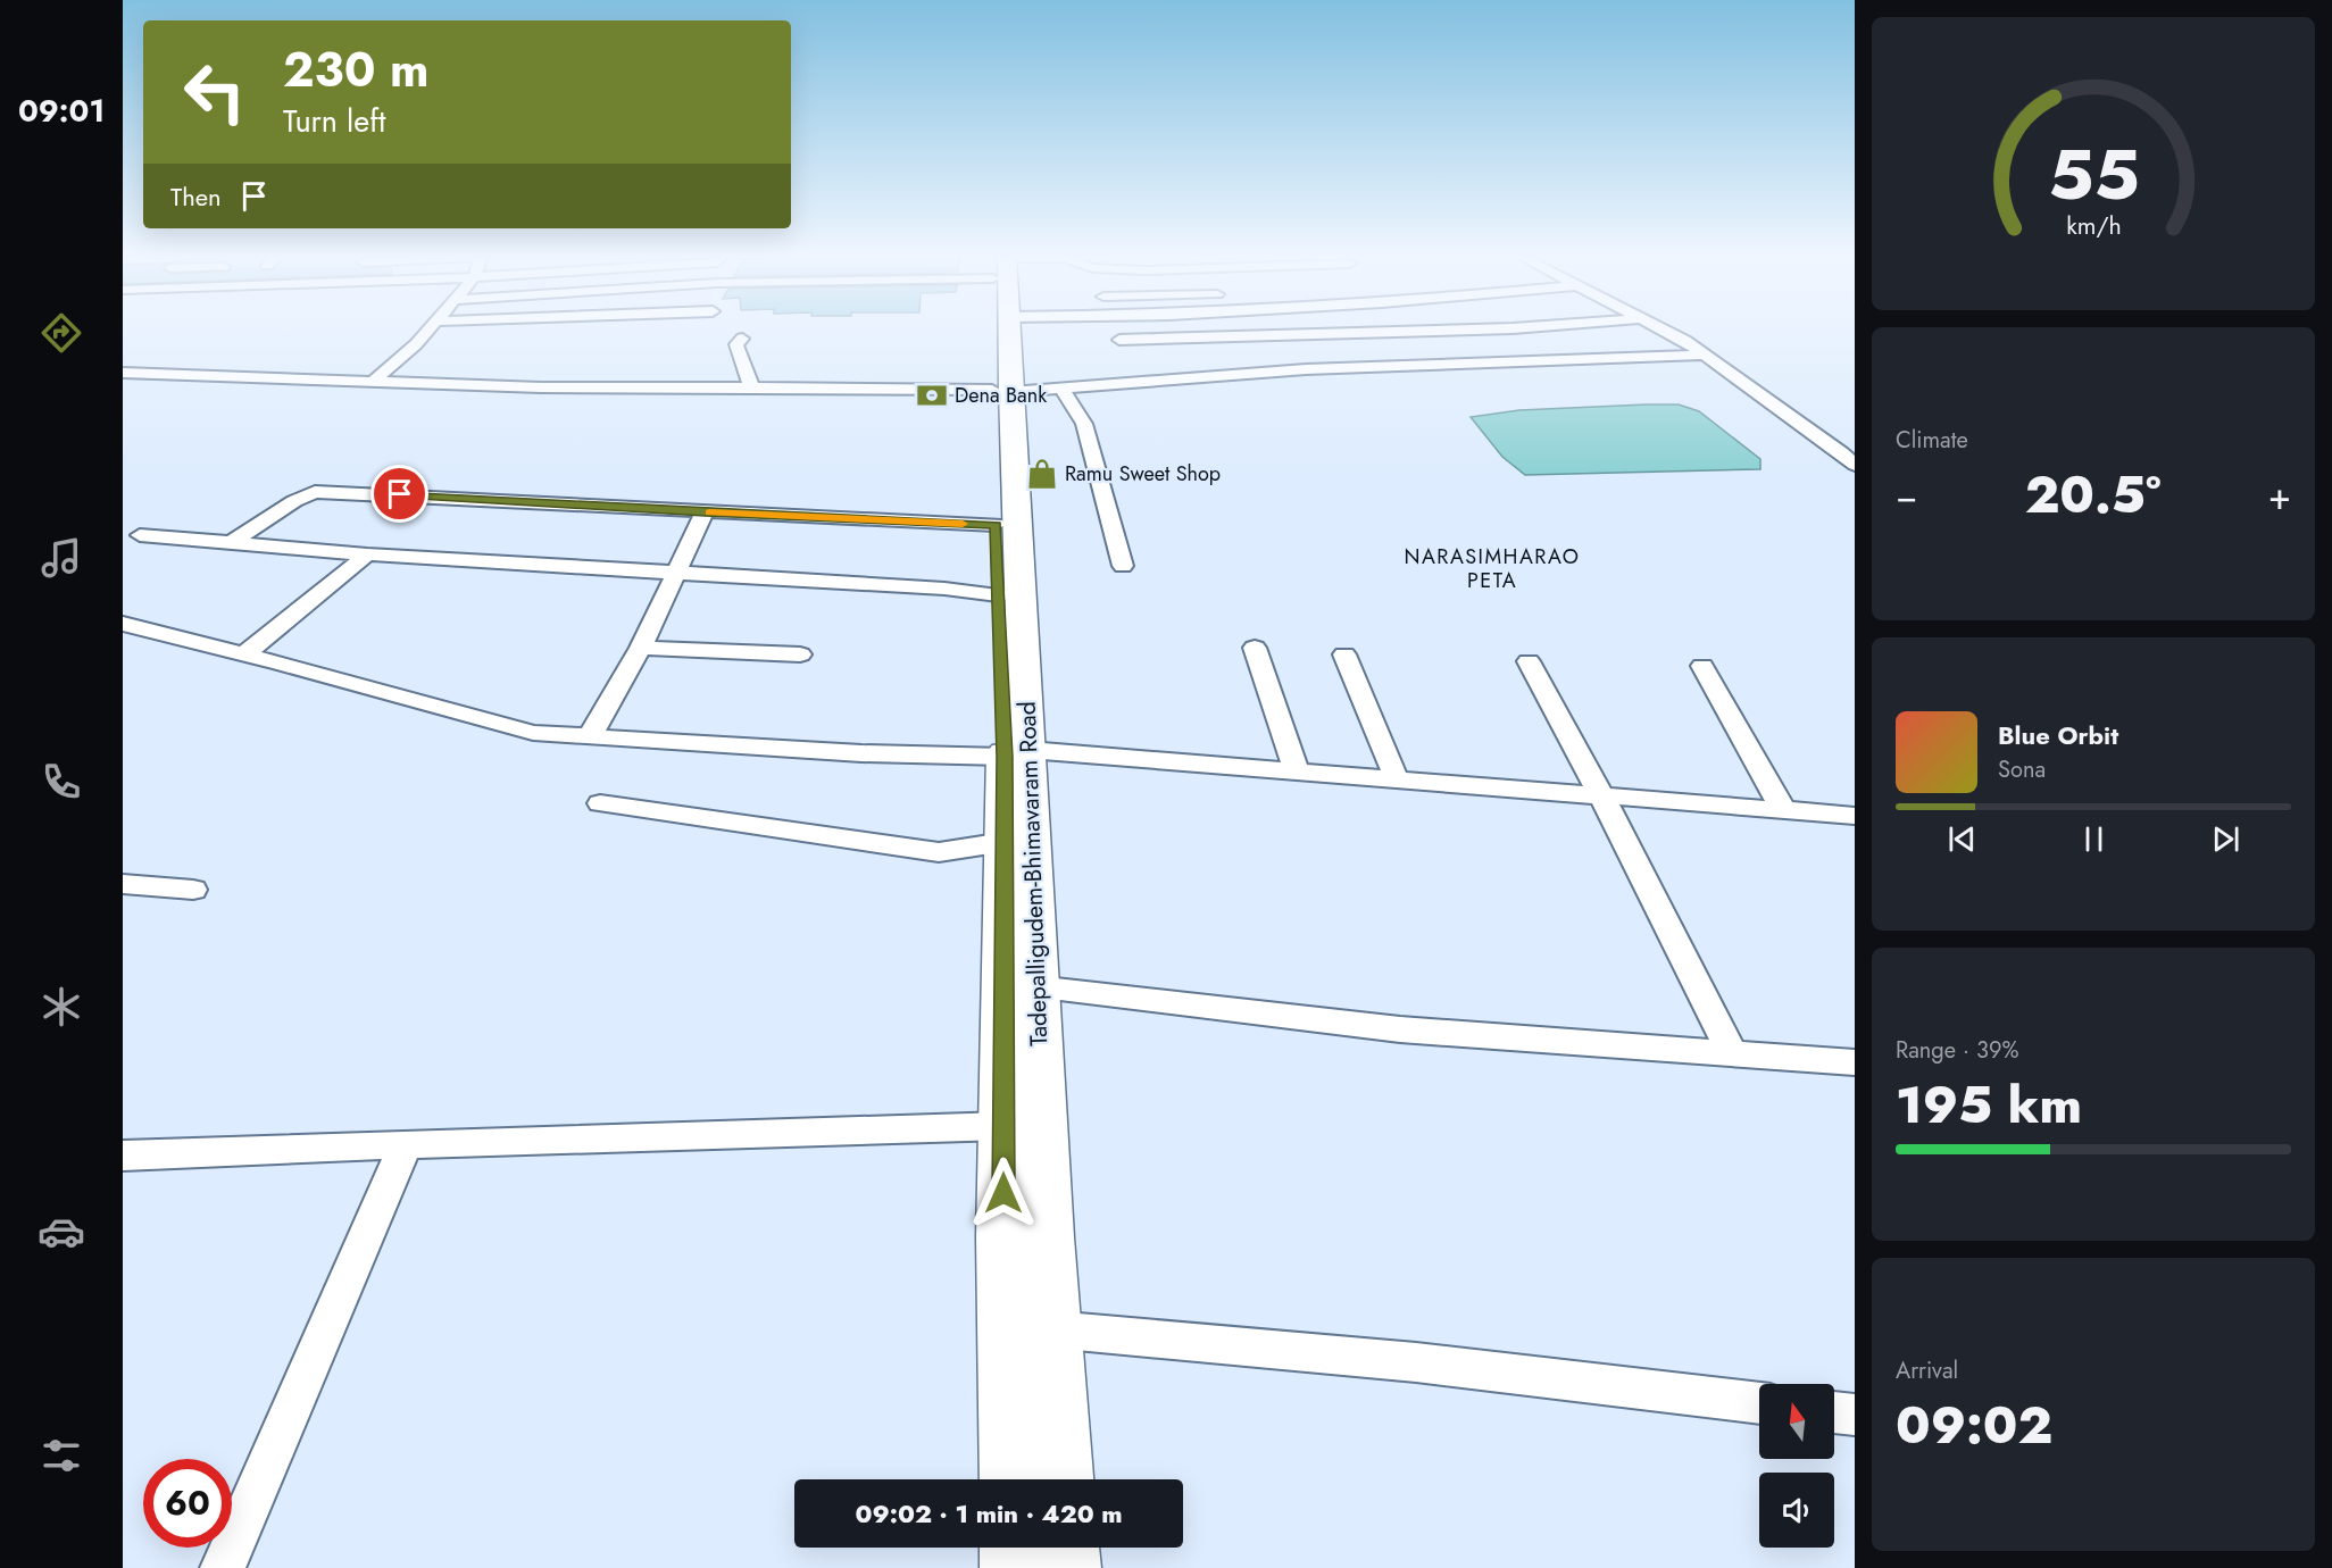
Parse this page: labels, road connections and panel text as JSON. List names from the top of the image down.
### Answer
{
  "streets": {
    "main road": ["Tadepalligudem-Bhimavaram Road"]
  },
  "districts": ["NARASIMHARAO PETA"],
  "places": {
    "bank": ["Dena Bank"],
    "shop": ["Ramu Sweet Shop"]
  },
  "north": "top",
  "page": {
    "tabs": "09:01",
    "turn": ["230 m", "Turn left"],
    "then": "Then",
    "tile": [
      "Climate",
      ["Range · 39%", "195 km"],
      ["Arrival", "09:02"]
    ],
    "heat": ["−", "20.5°", "+"],
    "song": ["Blue Orbit", "Sona"],
    "limit": "60",
    "trip": "09:02 · 1 min · 420 m",
    "gauge": ["55", "km/h"]
  }
}
